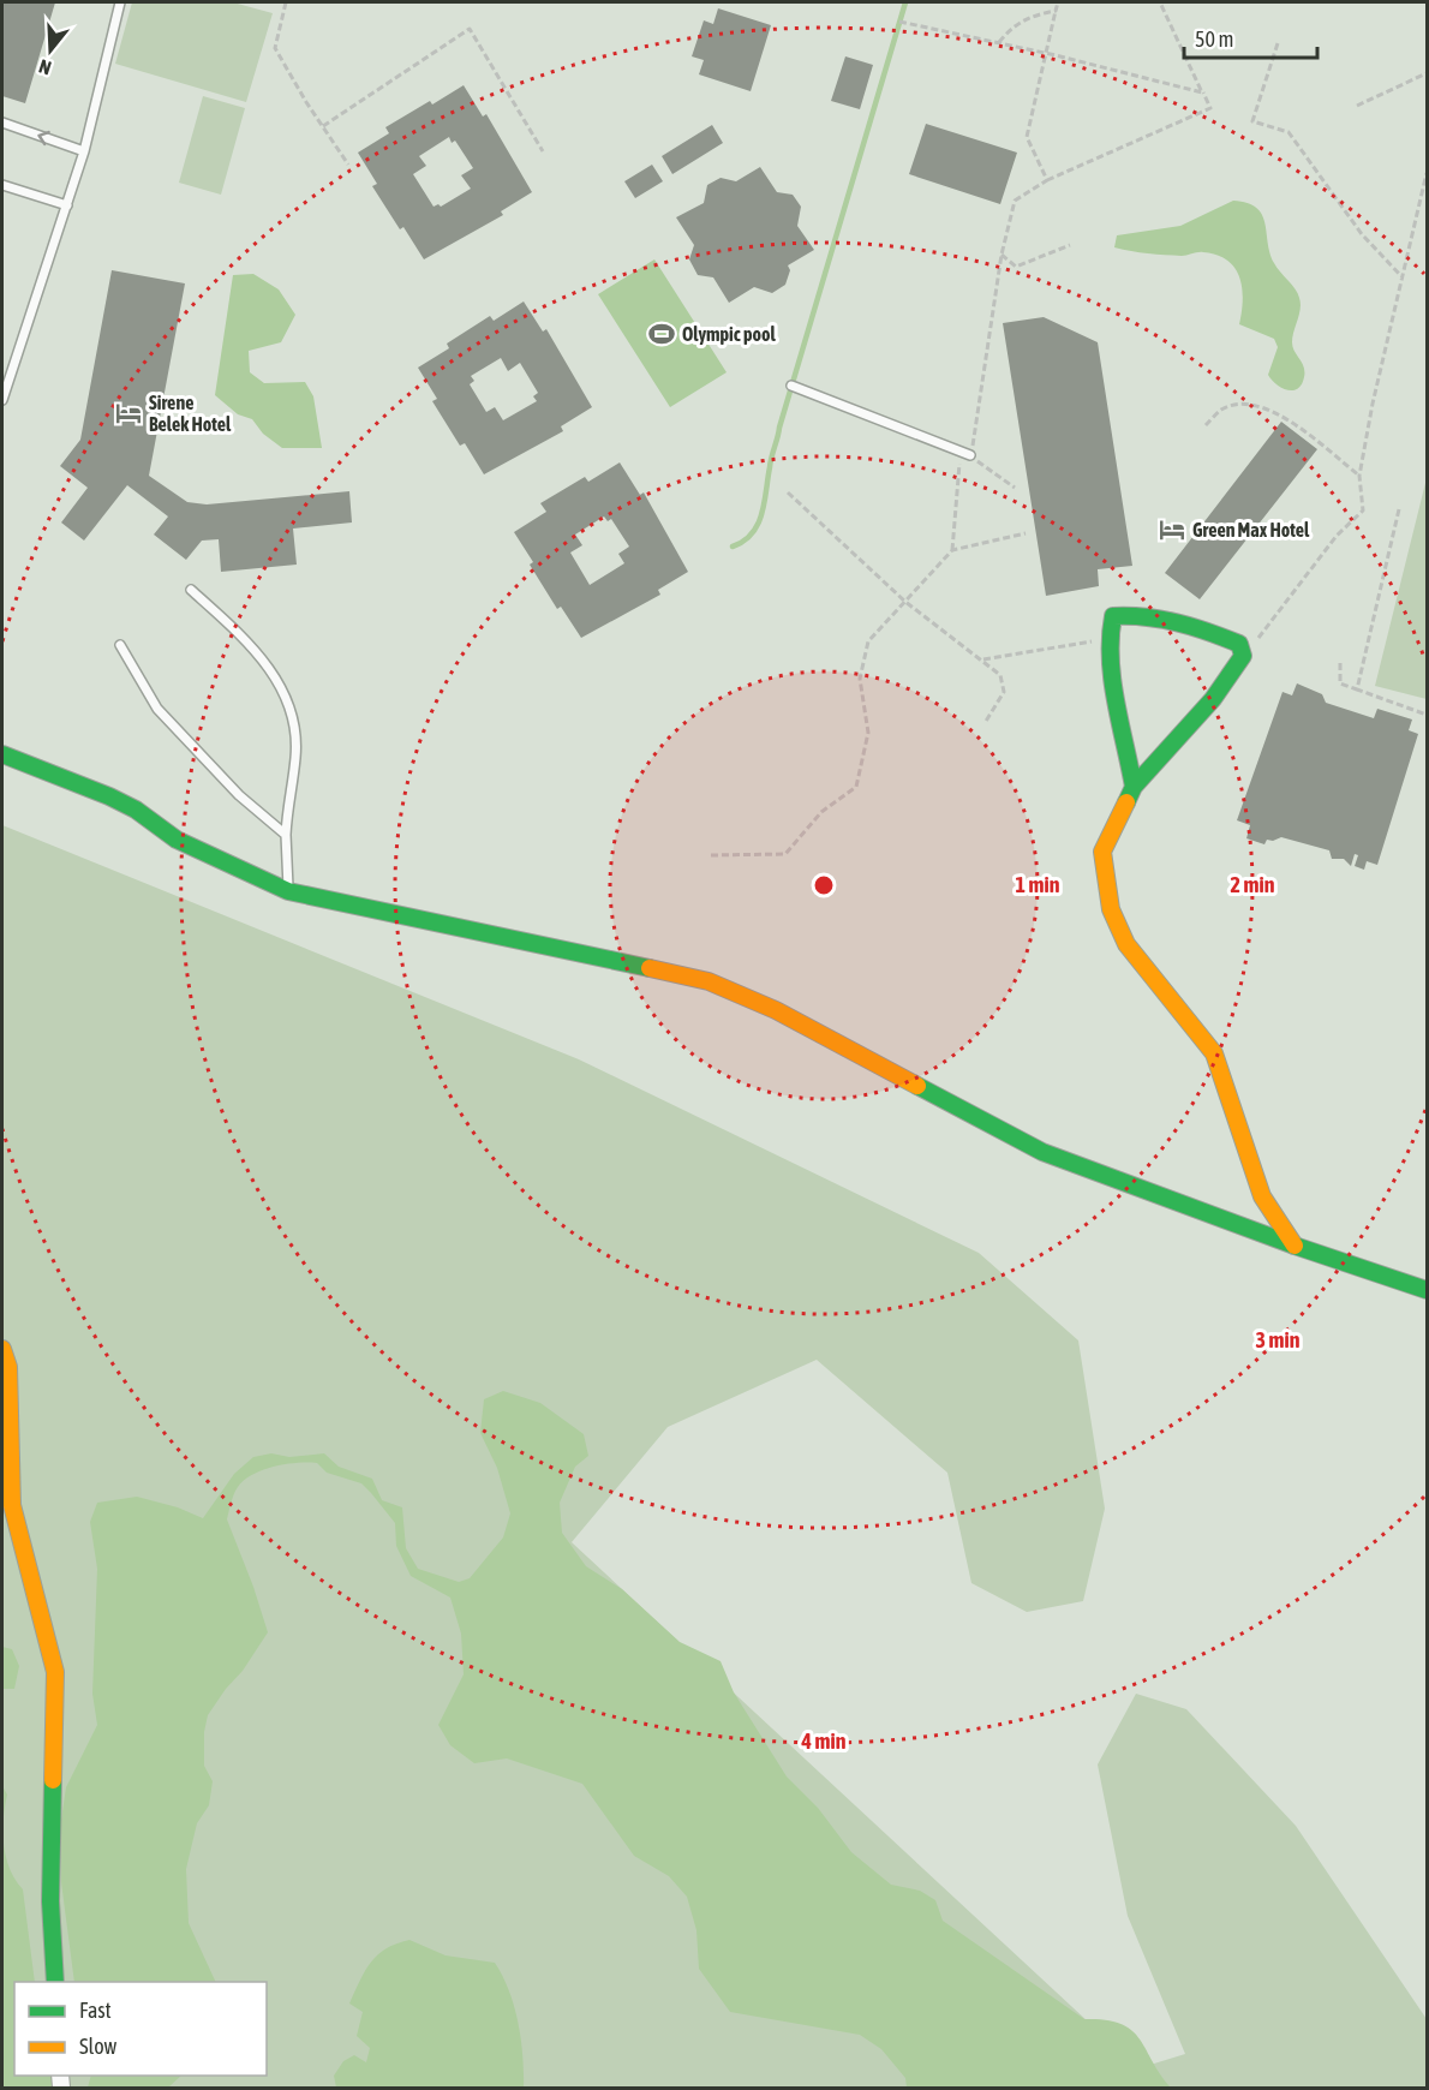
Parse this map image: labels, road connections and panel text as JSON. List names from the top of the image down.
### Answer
{
  "places": {
    "sports": ["Olympic pool"],
    "hotel": ["Sirene Belek Hotel", "Green Max Hotel"]
  },
  "legend": ["Fast", "Slow"],
  "scale_bar": "50 m",
  "north": "bottom",
  "rings": [
    "1 min",
    "2 min",
    "3 min",
    "4 min"
  ]
}
